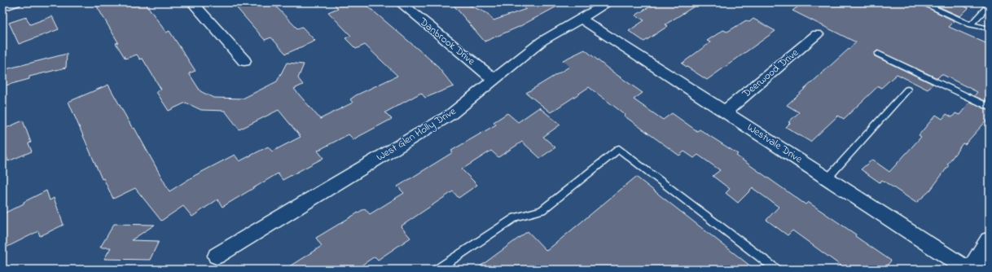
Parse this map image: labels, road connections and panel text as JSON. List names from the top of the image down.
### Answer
{
  "streets": {
    "street": [
      "Danbrook Drive",
      "Deerwood Drive",
      "West Glen Holly Drive",
      "Westvale Drive"
    ]
  },
  "crossings": [
    ["Danbrook Drive", "West Glen Holly Drive"],
    ["Deerwood Drive", "Westvale Drive"],
    ["West Glen Holly Drive", "Westvale Drive"]
  ]
}
